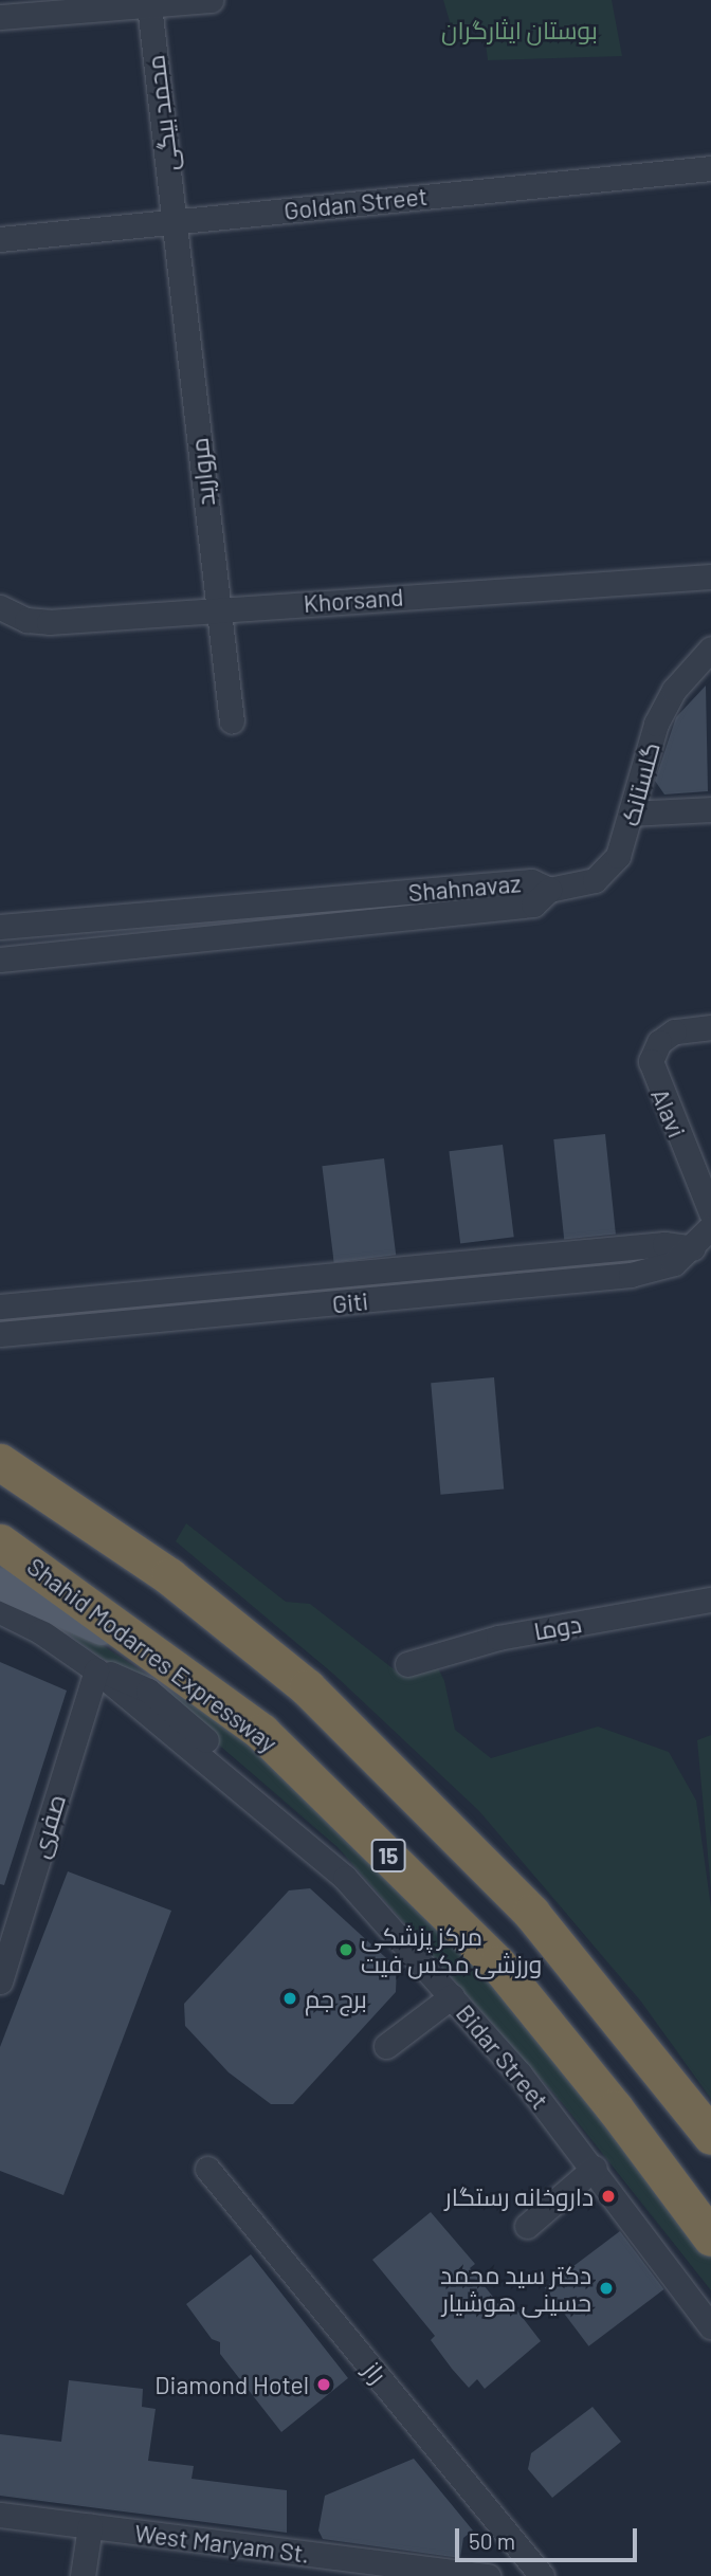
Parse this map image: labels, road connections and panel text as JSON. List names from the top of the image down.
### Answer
{
  "streets": {
    "highway": ["Shahid Modarres Expressway", "15"],
    "street": [
      "محمد بيگی",
      "Goldan Street",
      "مروارید",
      "Khorsand",
      "گلستانک",
      "Shahnavaz",
      "Alavi",
      "Giti",
      "دوما",
      "صفری",
      "Bidar Street",
      "راز",
      "West Maryam St."
    ]
  },
  "crossings": [
    ["محمد بيگی", "Goldan Street"],
    ["محمد بيگی", "مروارید"],
    ["Goldan Street", "مروارید"],
    ["مروارید", "Khorsand"],
    ["گلستانک", "Shahnavaz"],
    ["صفری", "Bidar Street"]
  ],
  "parks": ["بوستان ایثارگران"],
  "places": [
    "مرکز پزشکی ورزشی مکس فیت",
    "برج جم",
    "داروخانه رستگار",
    "دکتر سید محمد حسینی هوشیار",
    "Diamond Hotel"
  ],
  "scale_bar": "50 m"
}
